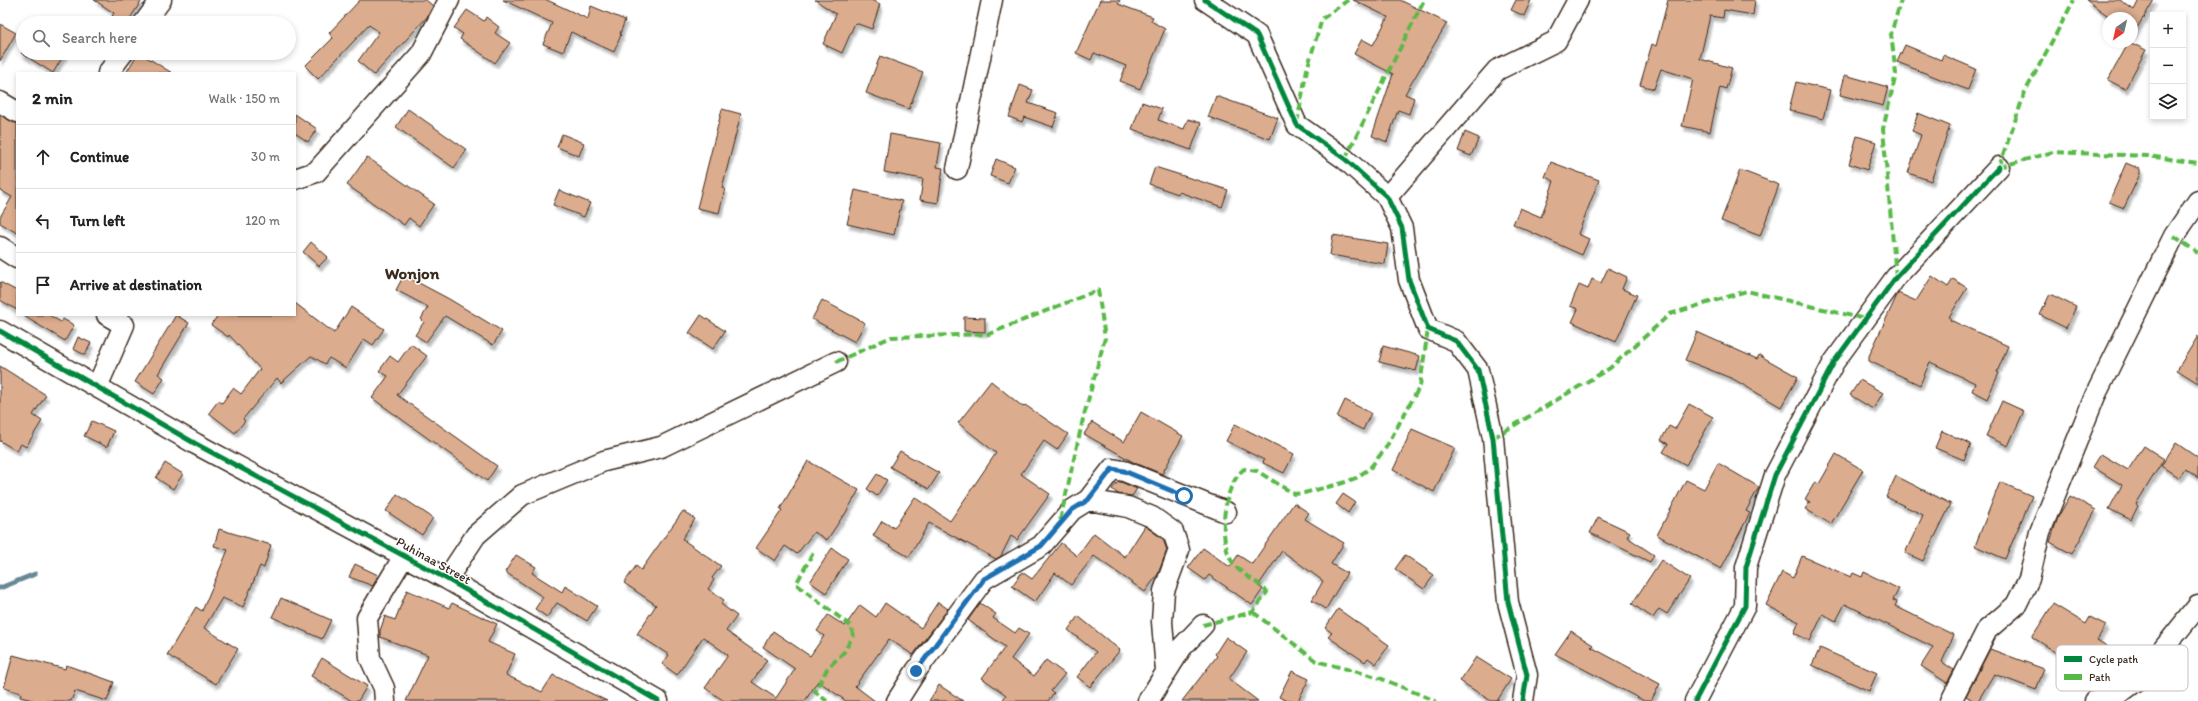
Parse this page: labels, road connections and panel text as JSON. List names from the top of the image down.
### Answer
{
  "streets": {
    "street": ["Puhinaa Street"]
  },
  "districts": ["Wonjon"],
  "legend": ["Cycle path", "Path"],
  "north": "bottom left",
  "page": {
    "map_buttons": ["+", "−"],
    "search": "Search here",
    "heading": ["2 min", "Walk · 150 m"],
    "list": [
      ["Continue", "30 m"],
      ["Turn left", "120 m"],
      "Arrive at destination"
    ]
  }
}
